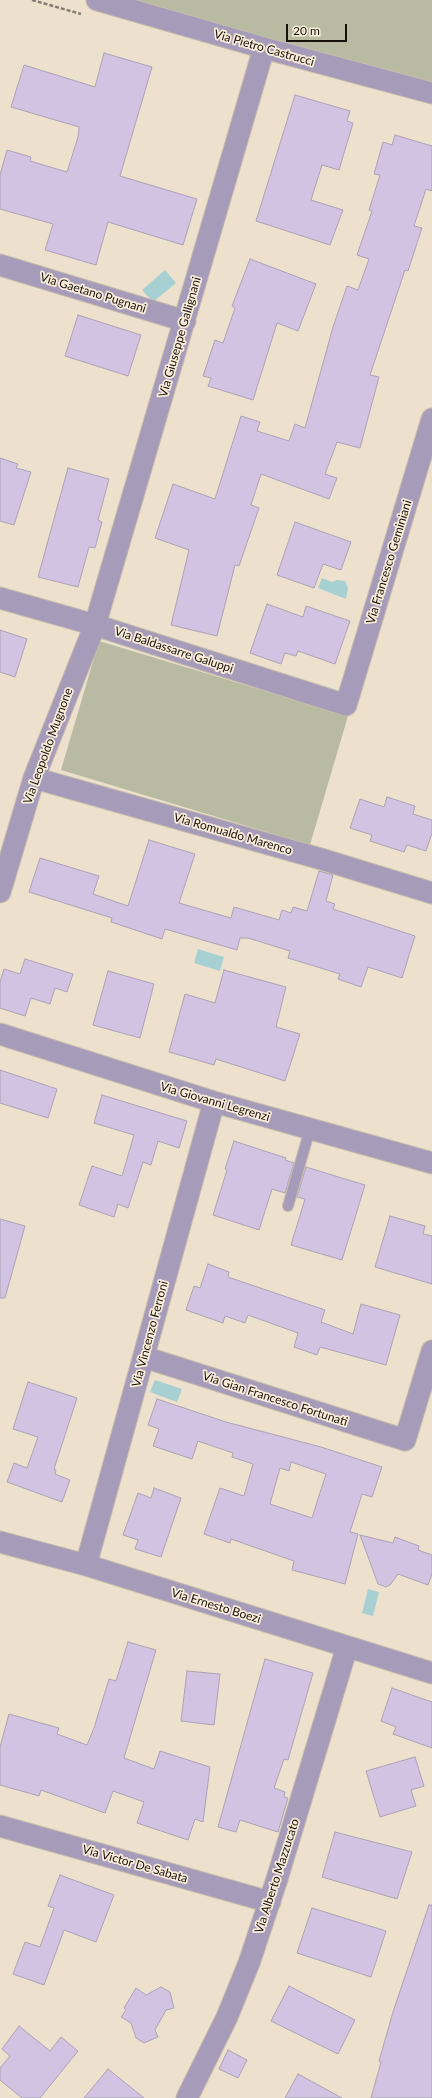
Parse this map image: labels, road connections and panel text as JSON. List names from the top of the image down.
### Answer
{
  "streets": {
    "street": [
      "Via Pietro Castrucci",
      "Via Gaetano Pugnani",
      "Via Giuseppe Gallignani",
      "Via Francesco Geminiani",
      "Via Baldassarre Galuppi",
      "Via Leopoldo Mugnone",
      "Via Romualdo Marenco",
      "Via Giovanni Legrenzi",
      "Via Vincenzo Ferroni",
      "Via Gian Francesco Fortunati",
      "Via Ernesto Boezi",
      "Via Victor De Sabata",
      "Via Alberto Mazzucato"
    ]
  },
  "crossings": [
    ["Via Pietro Castrucci", "Via Giuseppe Gallignani"],
    ["Via Gaetano Pugnani", "Via Giuseppe Gallignani"],
    ["Via Giuseppe Gallignani", "Via Baldassarre Galuppi"],
    ["Via Giuseppe Gallignani", "Via Leopoldo Mugnone"],
    ["Via Francesco Geminiani", "Via Baldassarre Galuppi"],
    ["Via Baldassarre Galuppi", "Via Leopoldo Mugnone"],
    ["Via Leopoldo Mugnone", "Via Romualdo Marenco"],
    ["Via Giovanni Legrenzi", "Via Vincenzo Ferroni"],
    ["Via Vincenzo Ferroni", "Via Gian Francesco Fortunati"],
    ["Via Vincenzo Ferroni", "Via Ernesto Boezi"],
    ["Via Ernesto Boezi", "Via Alberto Mazzucato"],
    ["Via Victor De Sabata", "Via Alberto Mazzucato"]
  ],
  "scale_bar": "20 m"
}
